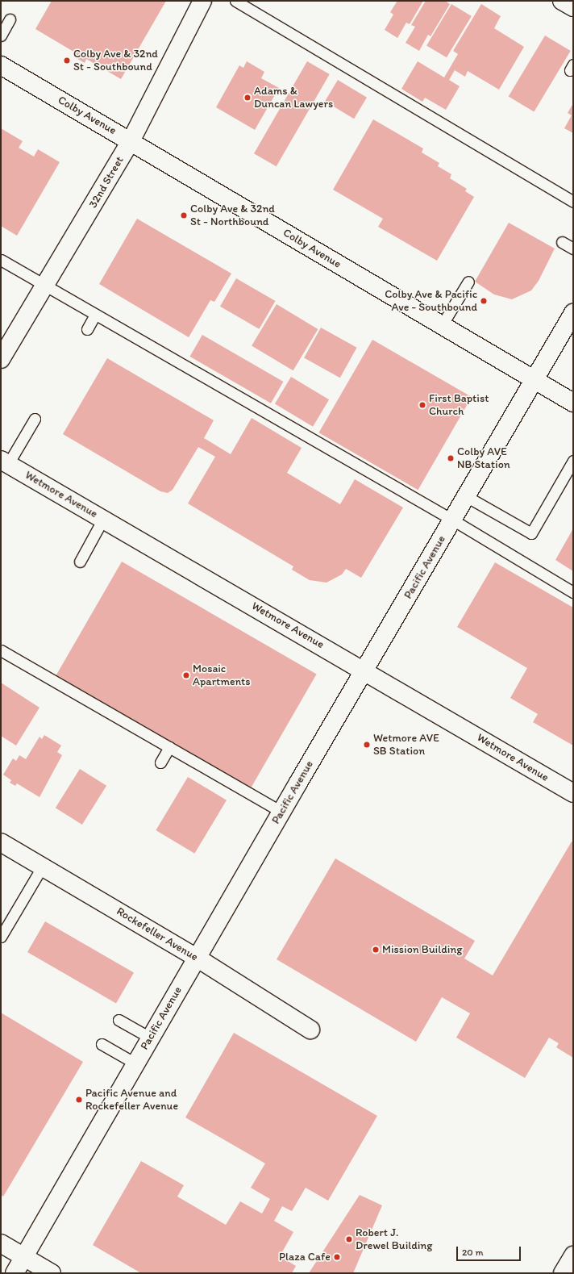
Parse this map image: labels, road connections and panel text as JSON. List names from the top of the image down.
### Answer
{
  "streets": {
    "street": [
      "Colby Avenue",
      "32nd Street",
      "Wetmore Avenue",
      "Pacific Avenue",
      "Rockefeller Avenue"
    ]
  },
  "crossings": [
    ["Colby Avenue", "32nd Street"],
    ["Colby Avenue", "Pacific Avenue"],
    ["Wetmore Avenue", "Pacific Avenue"],
    ["Pacific Avenue", "Rockefeller Avenue"]
  ],
  "places": [
    "Colby Ave & 32nd St - Southbound",
    "Adams & Duncan Lawyers",
    "Colby Ave & 32nd St - Northbound",
    "Colby Ave & Pacific Ave - Southbound",
    "First Baptist Church",
    "Colby AVE NB Station",
    "Mosaic Apartments",
    "Wetmore AVE SB Station",
    "Mission Building",
    "Pacific Avenue and Rockefeller Avenue",
    "Robert J. Drewel Building",
    "Plaza Cafe"
  ],
  "scale_bar": "20 m"
}
